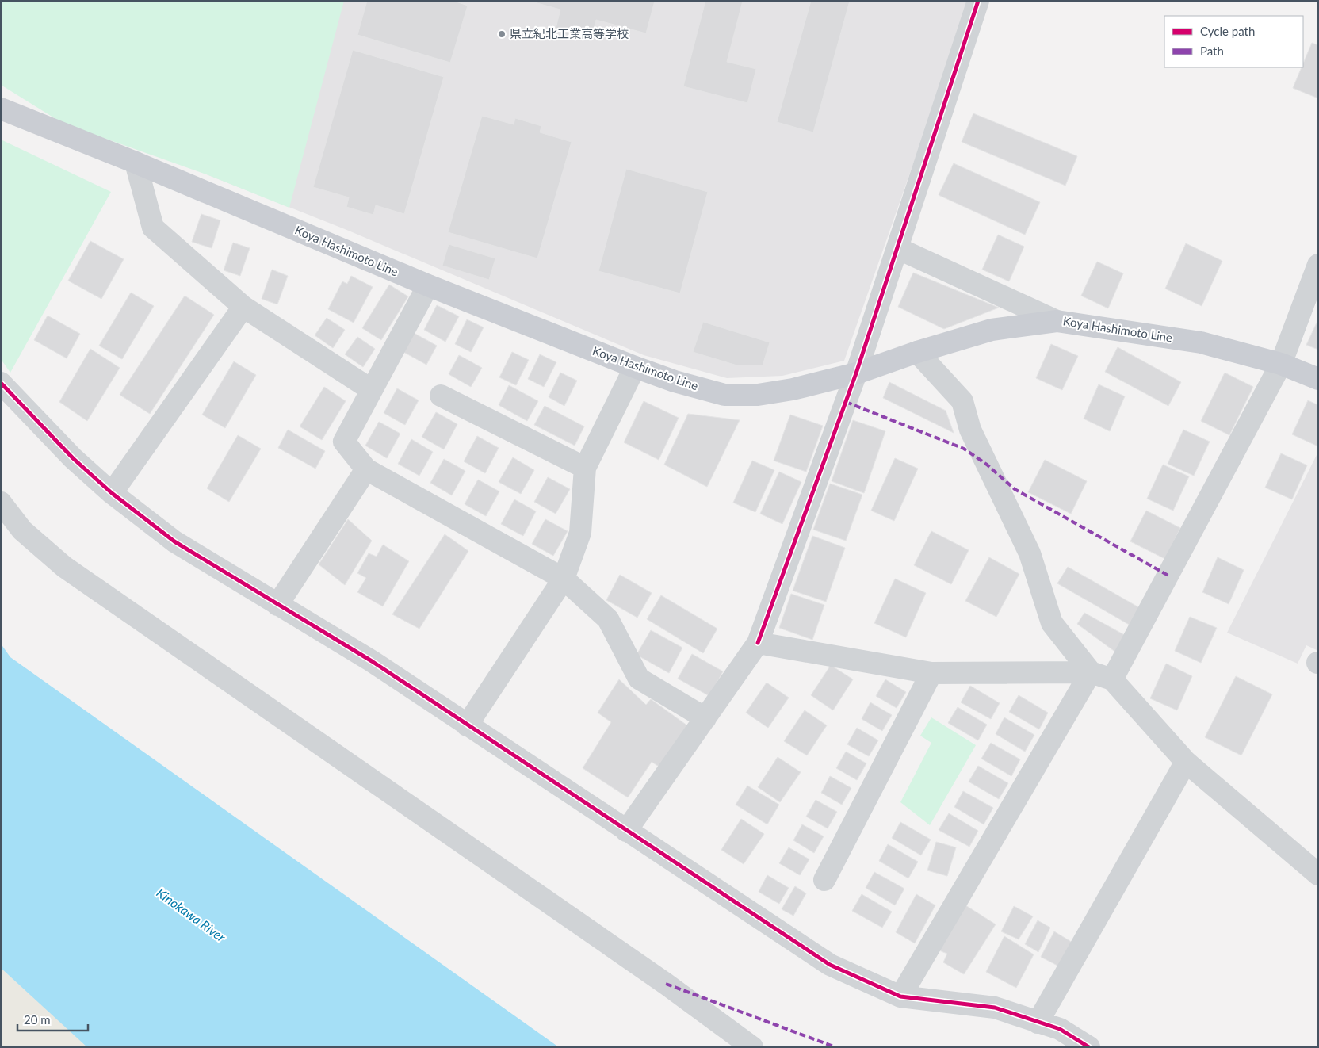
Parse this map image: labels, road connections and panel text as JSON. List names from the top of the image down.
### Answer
{
  "streets": {
    "main road": ["Koya Hashimoto Line"]
  },
  "water": ["Kinokawa River"],
  "places": ["県立紀北工業高等学校"],
  "legend": ["Cycle path", "Path"],
  "scale_bar": "20 m"
}
